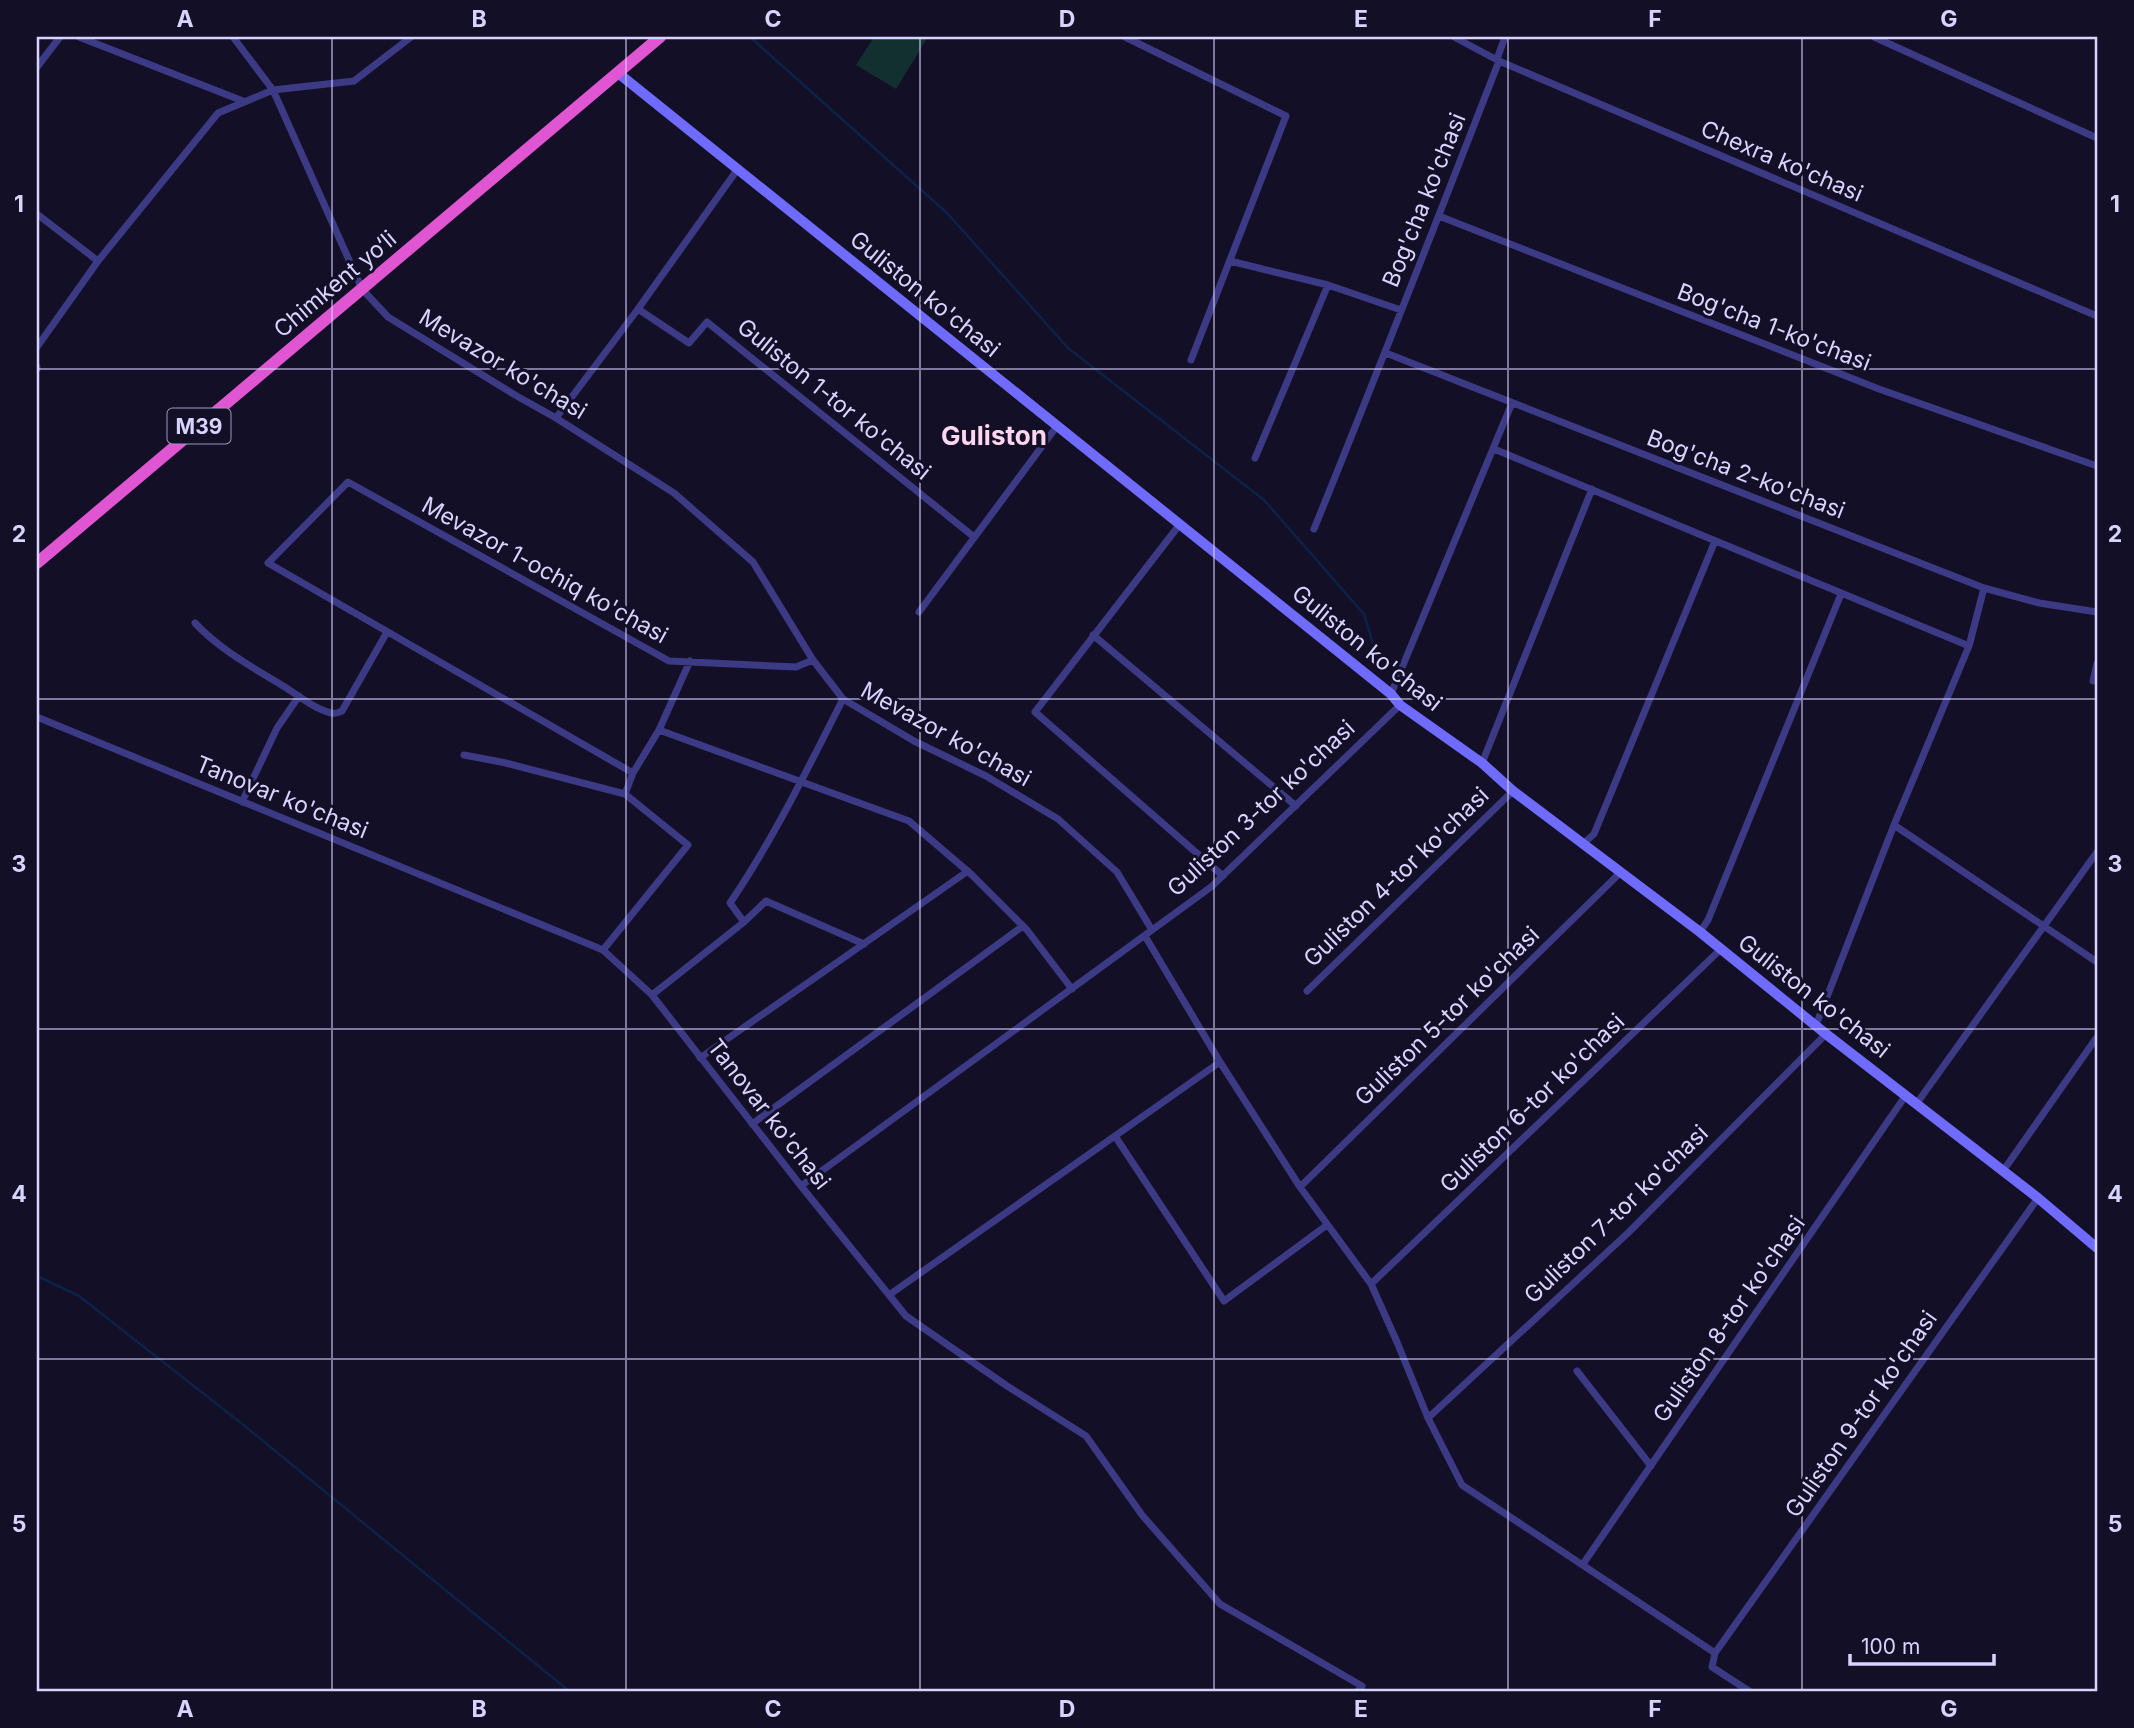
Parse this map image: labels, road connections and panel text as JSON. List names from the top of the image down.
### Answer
{
  "streets": {
    "highway": ["Chimkent yo‘li", "M39"],
    "main road": ["Guliston ko'chasi"],
    "street": [
      "Chexra ko'chasi",
      "Bog'cha ko'chasi",
      "Bog'cha 1-ko'chasi",
      "Mevazor ko'chasi",
      "Guliston 1-tor ko'chasi",
      "Bog'cha 2-ko'chasi",
      "Mevazor 1-ochiq ko'chasi",
      "Tanovar ko'chasi",
      "Guliston 3-tor ko'chasi",
      "Guliston 4-tor ko'chasi",
      "Guliston 5-tor ko'chasi",
      "Guliston 6-tor ko'chasi",
      "Guliston 7-tor ko'chasi",
      "Guliston 8-tor ko'chasi",
      "Guliston 9-tor ko'chasi"
    ]
  },
  "crossings": [
    ["Chexra ko'chasi", "Bog'cha ko'chasi"],
    ["Bog'cha ko'chasi", "Bog'cha 1-ko'chasi"],
    ["Bog'cha ko'chasi", "Bog'cha 2-ko'chasi"],
    ["Chimkent yo‘li", "Guliston ko'chasi"],
    ["Chimkent yo‘li", "Mevazor ko'chasi"],
    ["Guliston ko'chasi", "Guliston 3-tor ko'chasi"],
    ["Guliston ko'chasi", "Guliston 4-tor ko'chasi"],
    ["Guliston ko'chasi", "Guliston 5-tor ko'chasi"],
    ["Guliston ko'chasi", "Guliston 6-tor ko'chasi"],
    ["Guliston ko'chasi", "Guliston 7-tor ko'chasi"],
    ["Guliston ko'chasi", "Guliston 8-tor ko'chasi"],
    ["Guliston ko'chasi", "Guliston 9-tor ko'chasi"],
    ["Mevazor ko'chasi", "Mevazor 1-ochiq ko'chasi"],
    ["Mevazor ko'chasi", "Guliston 3-tor ko'chasi"],
    ["Tanovar ko'chasi", "Guliston 3-tor ko'chasi"]
  ],
  "districts": ["Guliston"],
  "scale_bar": "100 m",
  "grid": {
    "columns": [
      "A",
      "B",
      "C",
      "D",
      "E",
      "F",
      "G"
    ],
    "rows": [
      "1",
      "2",
      "3",
      "4",
      "5"
    ]
  }
}
